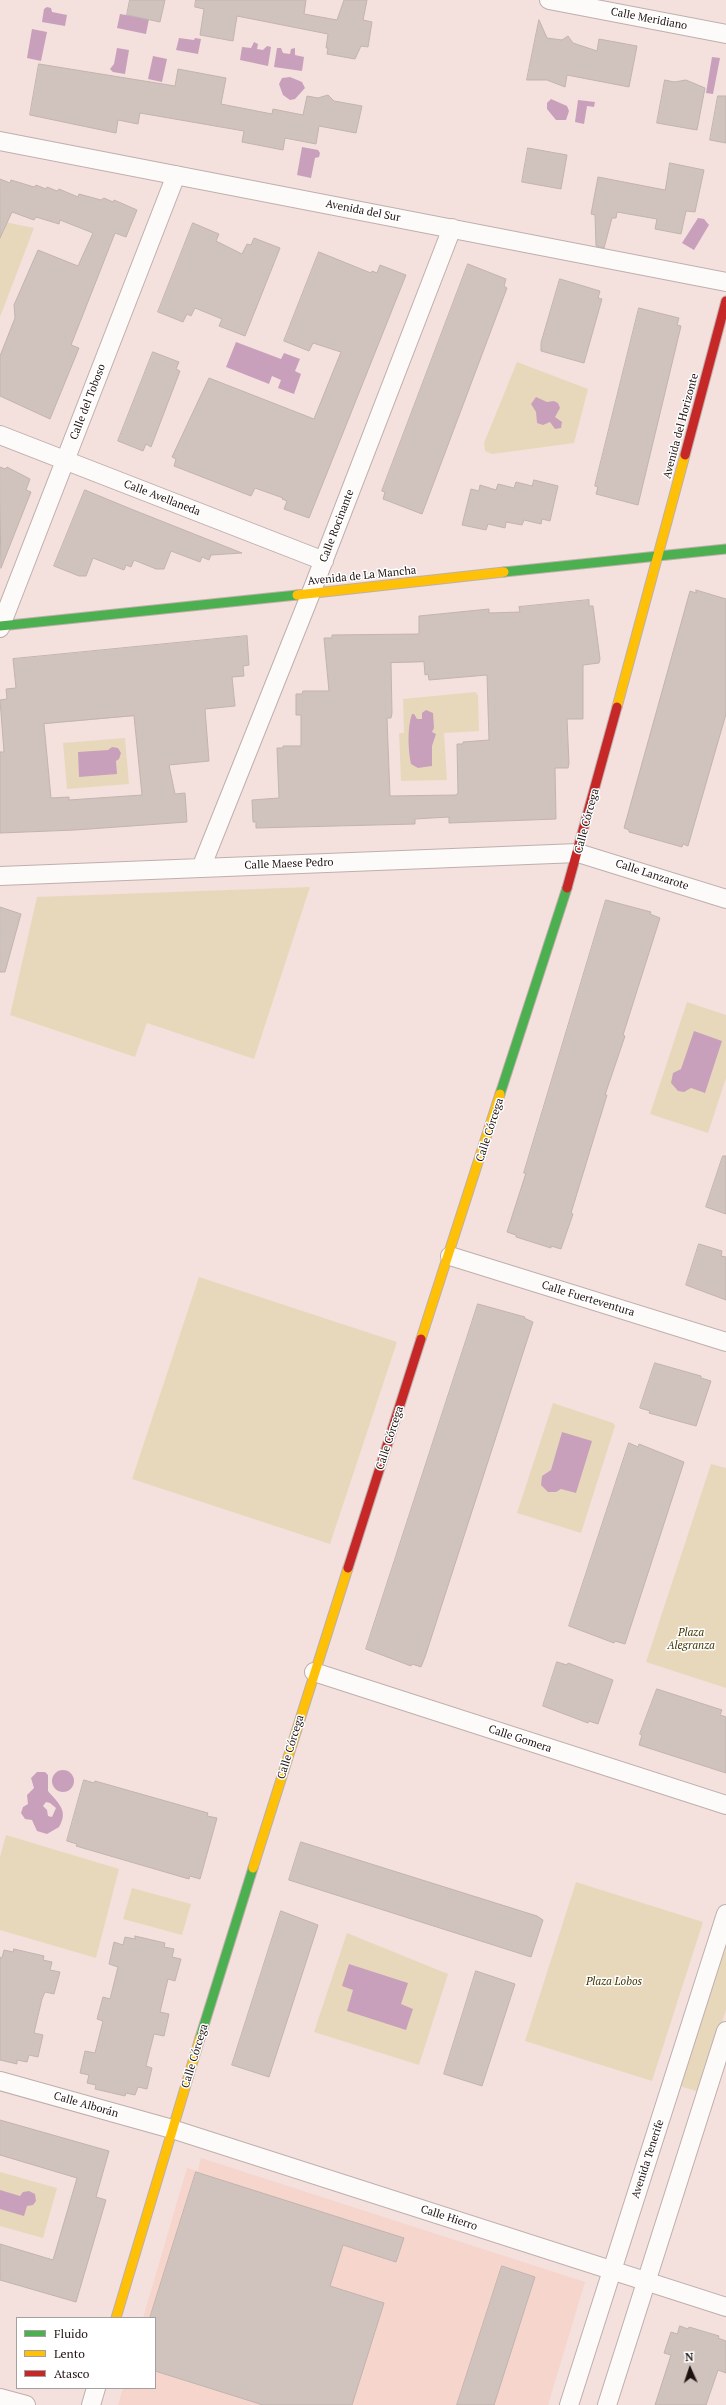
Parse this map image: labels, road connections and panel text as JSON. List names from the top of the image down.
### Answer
{
  "streets": {
    "street": [
      "Calle Meridiano",
      "Avenida del Sur",
      "Calle del Toboso",
      "Avenida del Horizonte",
      "Calle Avellaneda",
      "Calle Rocinante",
      "Avenida de La Mancha",
      "Calle Córcega",
      "Calle Maese Pedro",
      "Calle Lanzarote",
      "Calle Fuerteventura",
      "Calle Gomera",
      "Calle Alborán",
      "Avenida Tenerife",
      "Calle Hierro"
    ]
  },
  "crossings": [
    ["Avenida del Sur", "Calle del Toboso"],
    ["Avenida del Sur", "Calle Rocinante"],
    ["Calle del Toboso", "Calle Avellaneda"],
    ["Calle del Toboso", "Avenida de La Mancha"],
    ["Avenida del Horizonte", "Avenida de La Mancha"],
    ["Avenida del Horizonte", "Calle Córcega"],
    ["Calle Avellaneda", "Calle Rocinante"],
    ["Calle Rocinante", "Avenida de La Mancha"],
    ["Calle Rocinante", "Calle Maese Pedro"],
    ["Avenida de La Mancha", "Calle Córcega"],
    ["Calle Córcega", "Calle Maese Pedro"],
    ["Calle Córcega", "Calle Lanzarote"],
    ["Calle Córcega", "Calle Fuerteventura"],
    ["Calle Córcega", "Calle Gomera"],
    ["Calle Córcega", "Calle Alborán"],
    ["Calle Córcega", "Calle Hierro"],
    ["Calle Maese Pedro", "Calle Lanzarote"],
    ["Calle Alborán", "Calle Hierro"],
    ["Avenida Tenerife", "Calle Hierro"]
  ],
  "parks": ["Plaza Alegranza", "Plaza Lobos"],
  "legend": ["Fluido", "Lento", "Atasco"],
  "north": "top"
}
